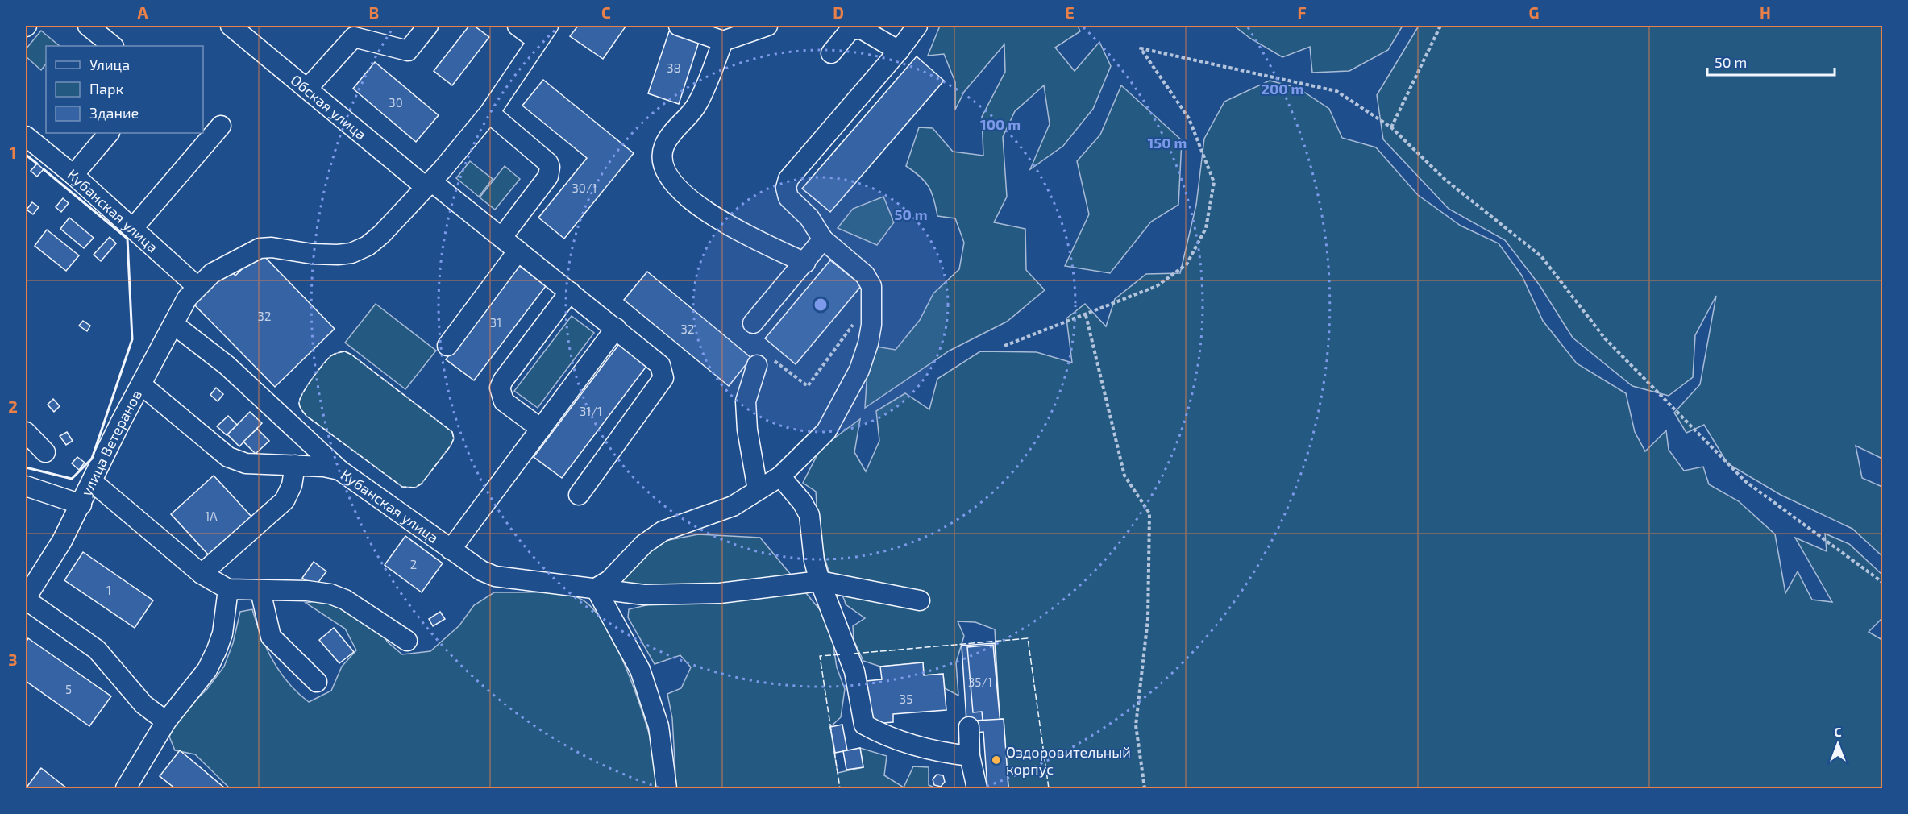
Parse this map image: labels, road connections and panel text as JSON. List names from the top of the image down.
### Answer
{
  "streets": {
    "street": ["Обская улица", "Кубанская улица", "улица Ветеранов"]
  },
  "crossings": [
    ["Обская улица", "улица Ветеранов"],
    ["Кубанская улица", "улица Ветеранов"]
  ],
  "places": ["Оздоровительный корпус"],
  "house_numbers": [
    "38",
    "30",
    "30/1",
    "32",
    "31",
    "32",
    "31/1",
    "1А",
    "2",
    "1",
    "35/1",
    "5",
    "35"
  ],
  "legend": ["Улица", "Парк", "Здание"],
  "scale_bar": "50 m",
  "north": "top",
  "grid": {
    "columns": [
      "A",
      "B",
      "C",
      "D",
      "E",
      "F",
      "G",
      "H"
    ],
    "rows": ["1", "2", "3"]
  },
  "rings": [
    "200 m",
    "100 m",
    "150 m",
    "50 m"
  ]
}
